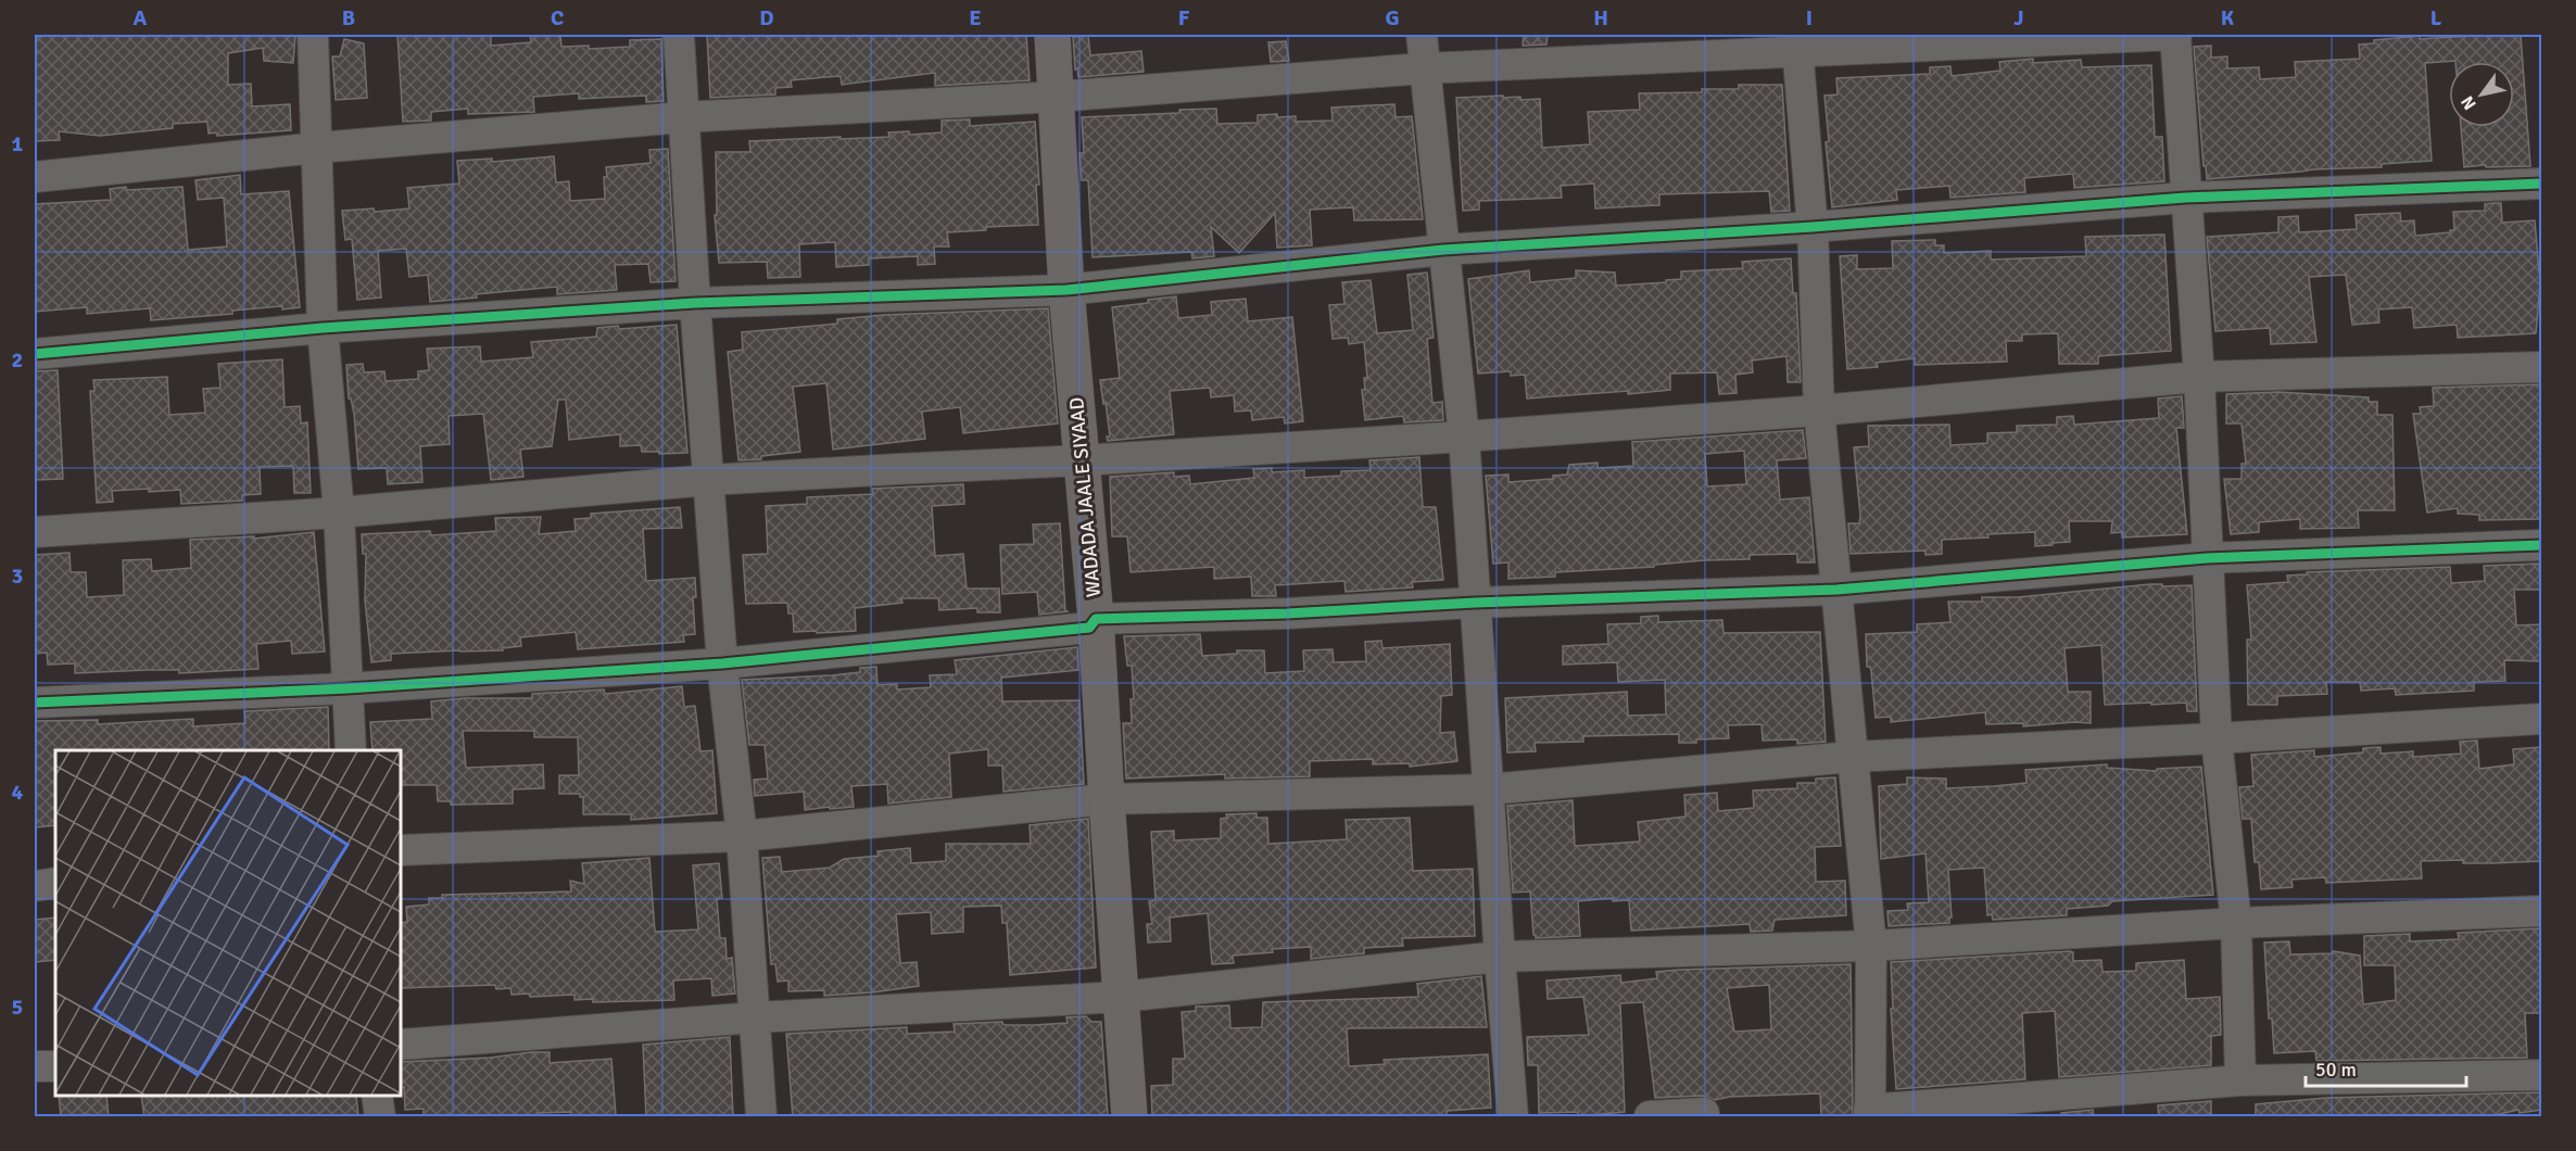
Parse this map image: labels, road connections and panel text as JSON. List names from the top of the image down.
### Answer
{
  "streets": {
    "main road": ["WADADA JAALE SIYAAD"]
  },
  "scale_bar": "50 m",
  "north": "bottom left",
  "grid": {
    "columns": [
      "A",
      "B",
      "C",
      "D",
      "E",
      "F",
      "G",
      "H",
      "I",
      "J",
      "K",
      "L"
    ],
    "rows": [
      "1",
      "2",
      "3",
      "4",
      "5"
    ]
  }
}
